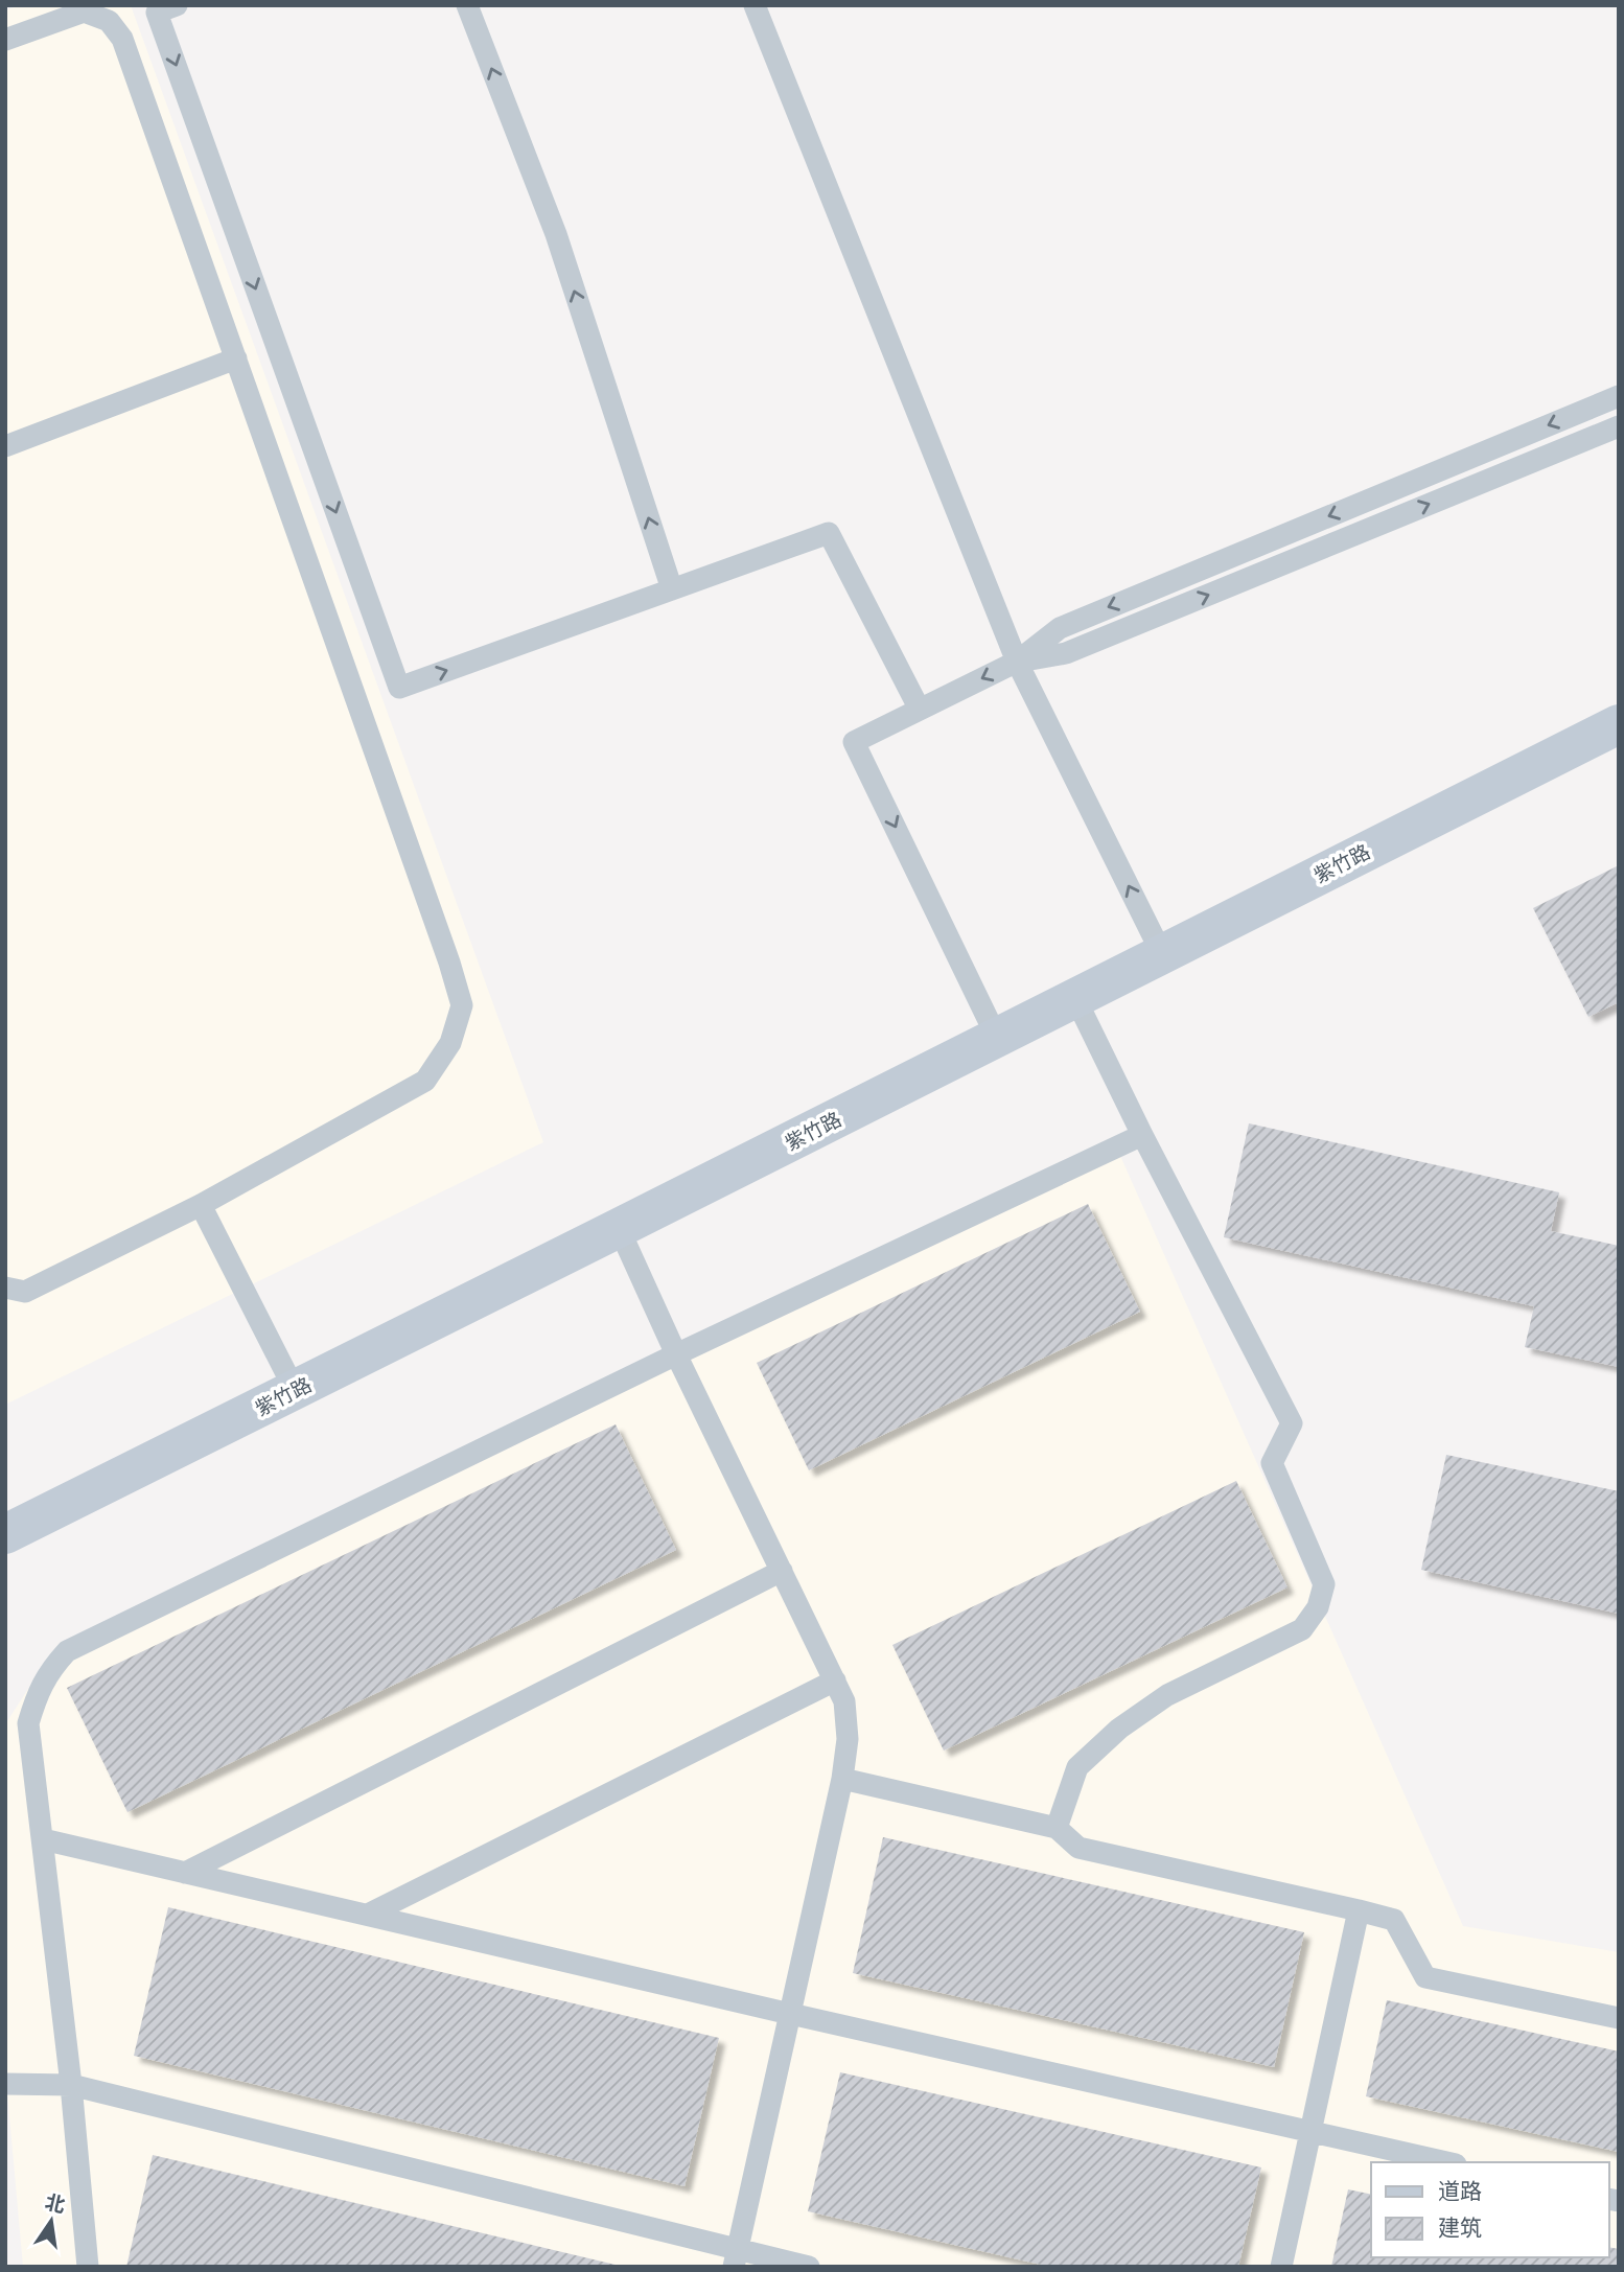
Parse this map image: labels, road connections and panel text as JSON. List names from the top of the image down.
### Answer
{
  "streets": {
    "street": ["紫竹路"]
  },
  "legend": ["道路", "建筑"],
  "north": "top"
}
